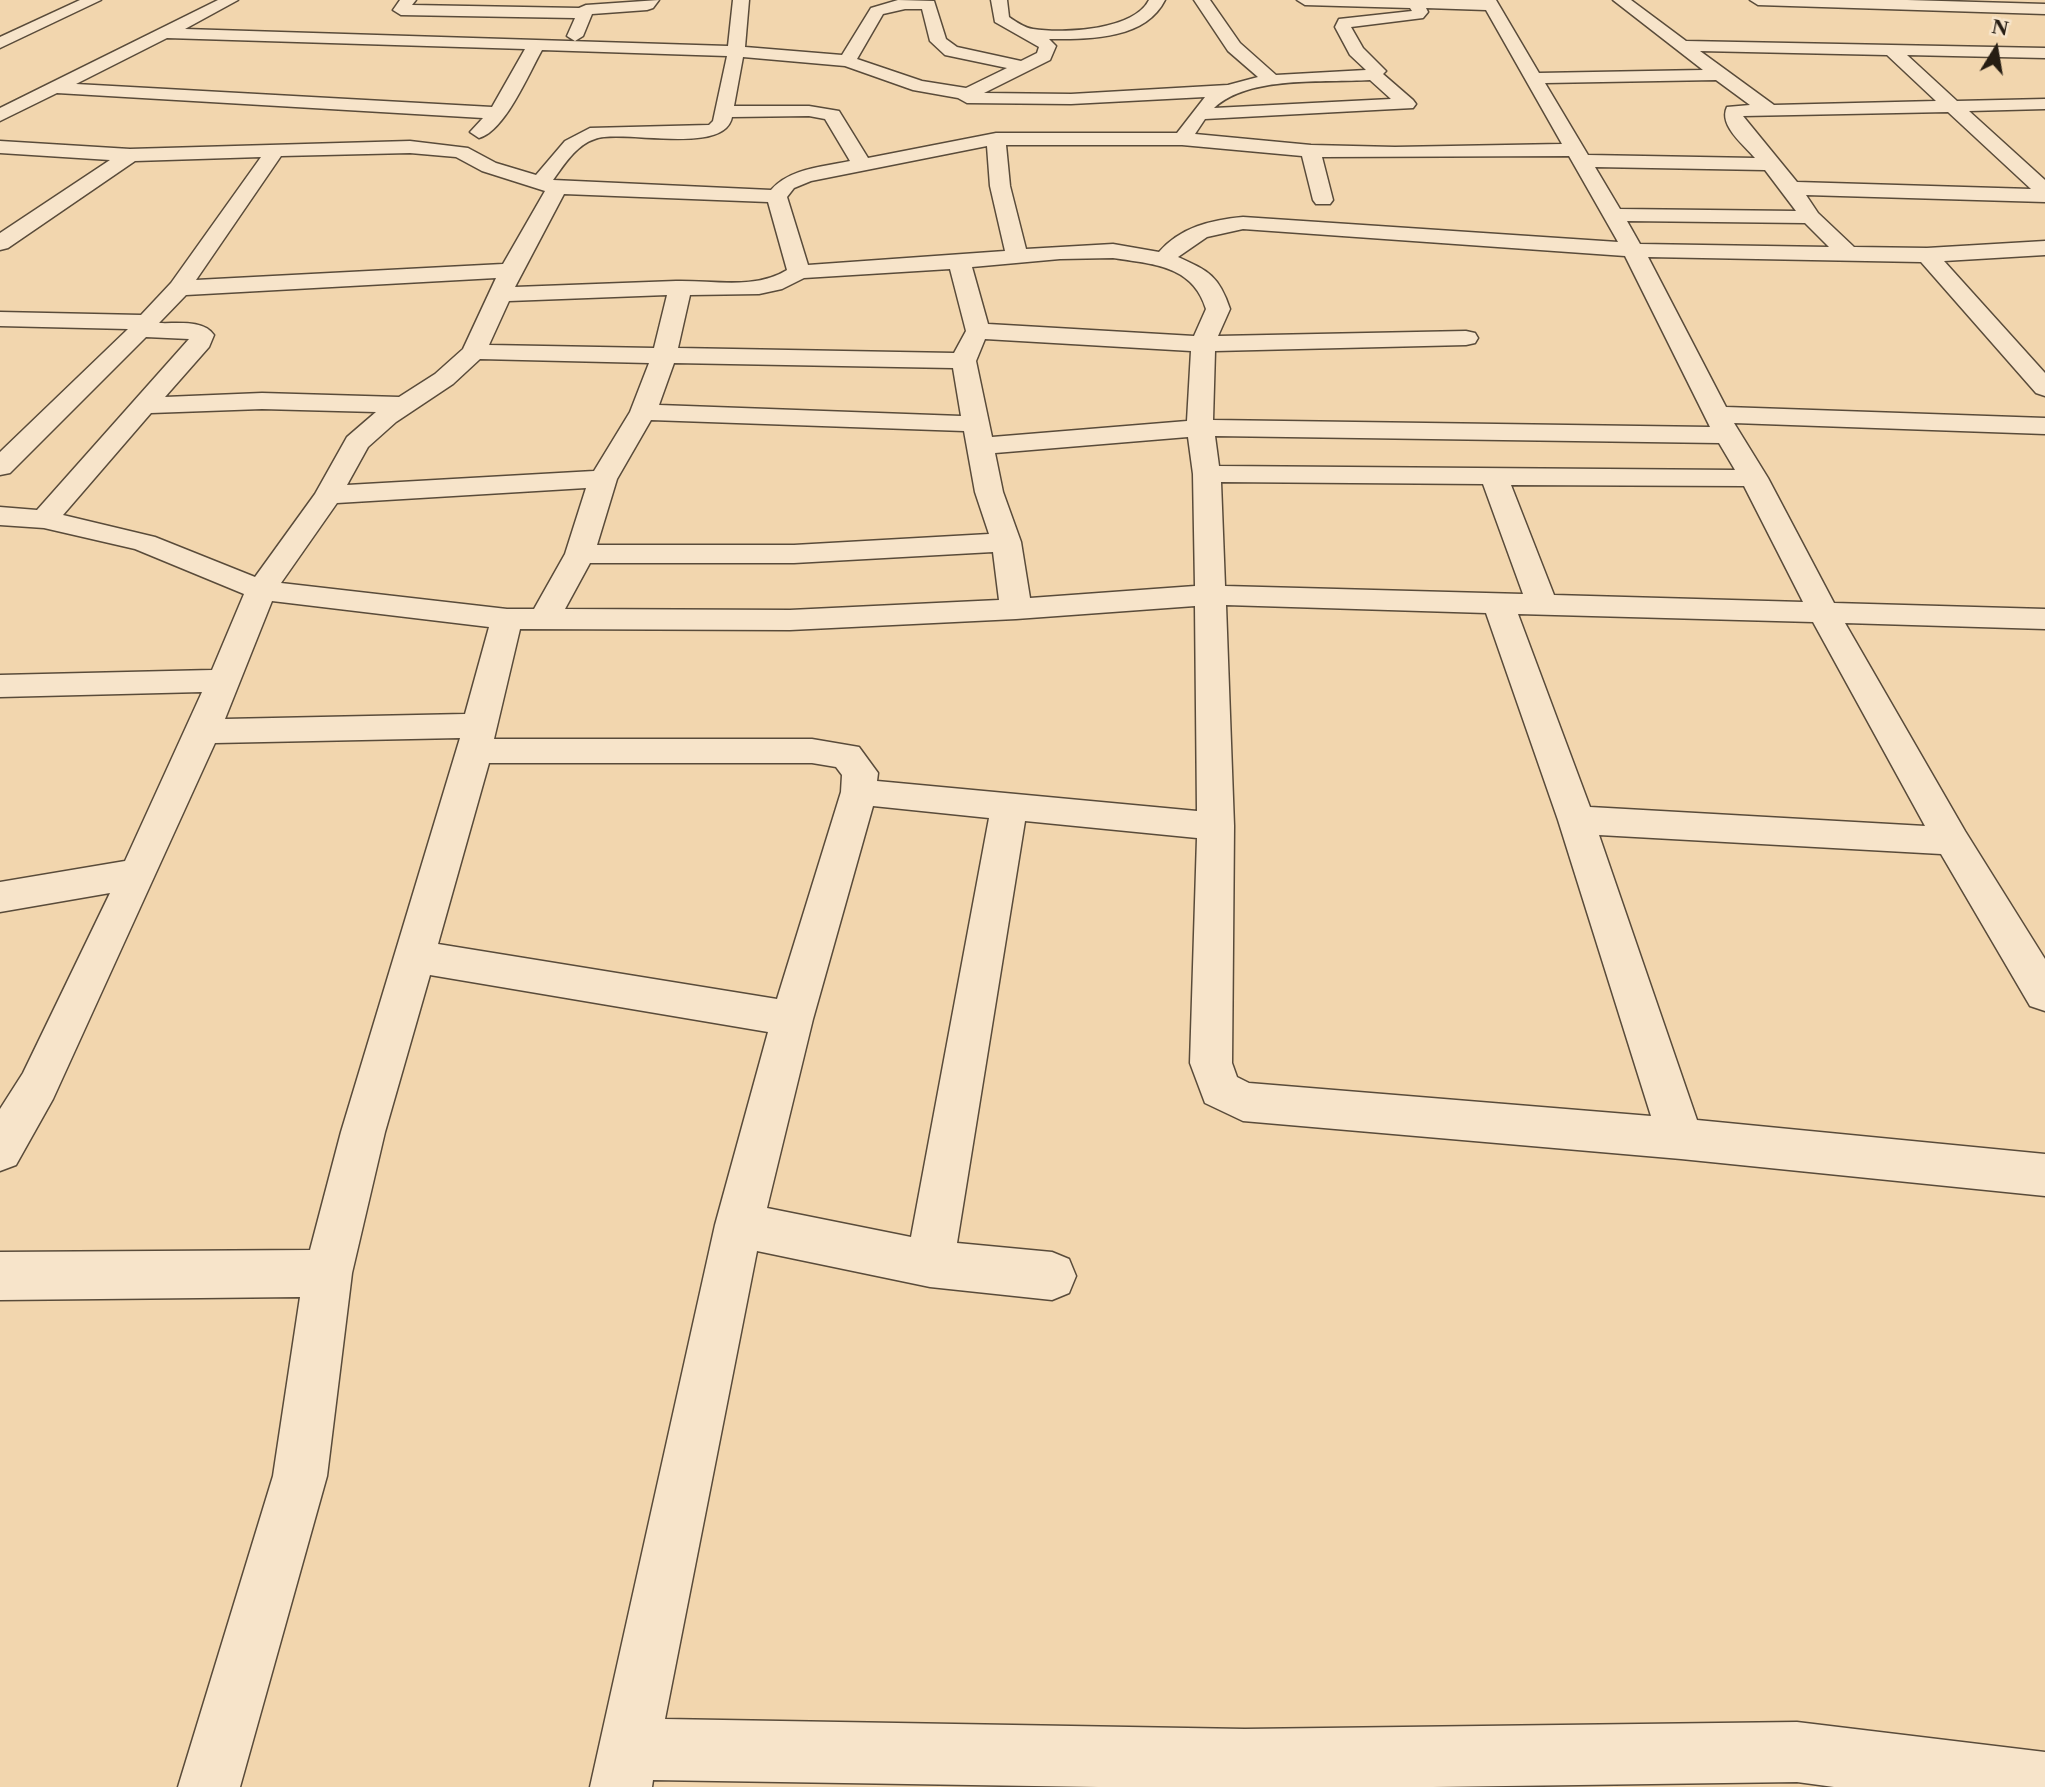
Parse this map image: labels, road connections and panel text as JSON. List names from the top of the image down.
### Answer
{
  "north": "top"
}
